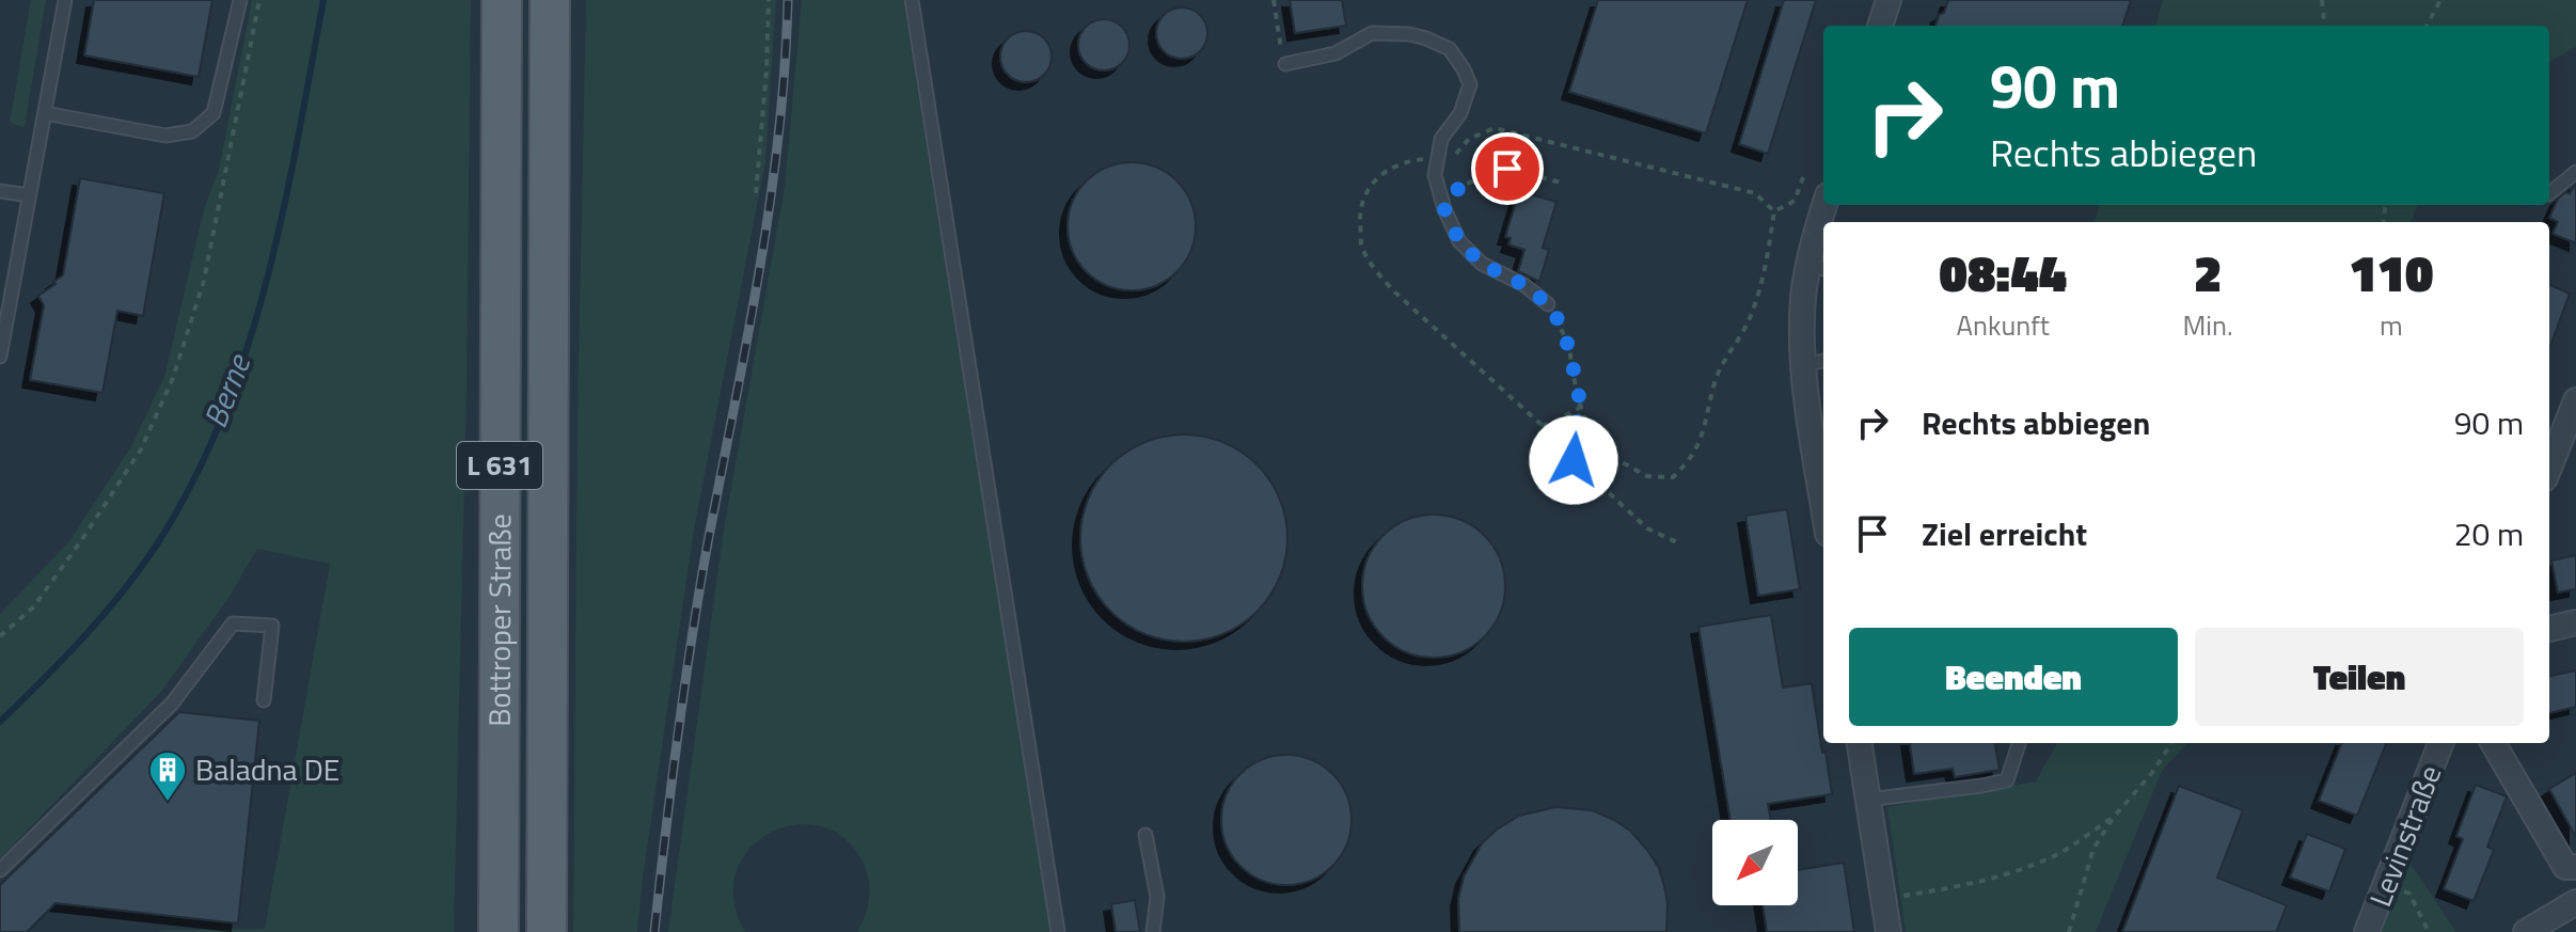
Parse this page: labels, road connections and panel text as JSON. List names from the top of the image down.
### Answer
{
  "streets": {
    "main road": ["L 631", "Bottroper Straße"],
    "street": ["Levinstraße"]
  },
  "water": ["Berne"],
  "places": {
    "building": ["Baladna DE"]
  },
  "north": "bottom left",
  "page": {
    "turn": ["90 m", "Rechts abbiegen"],
    "eta": [
      "08:44",
      "Ankunft",
      "2",
      "Min.",
      "110",
      "m"
    ],
    "list": [
      {
        "name": "Rechts abbiegen",
        "value": "90 m"
      },
      {
        "name": "Ziel erreicht",
        "value": "20 m"
      }
    ],
    "buttons": ["Beenden", "Teilen"]
  }
}
